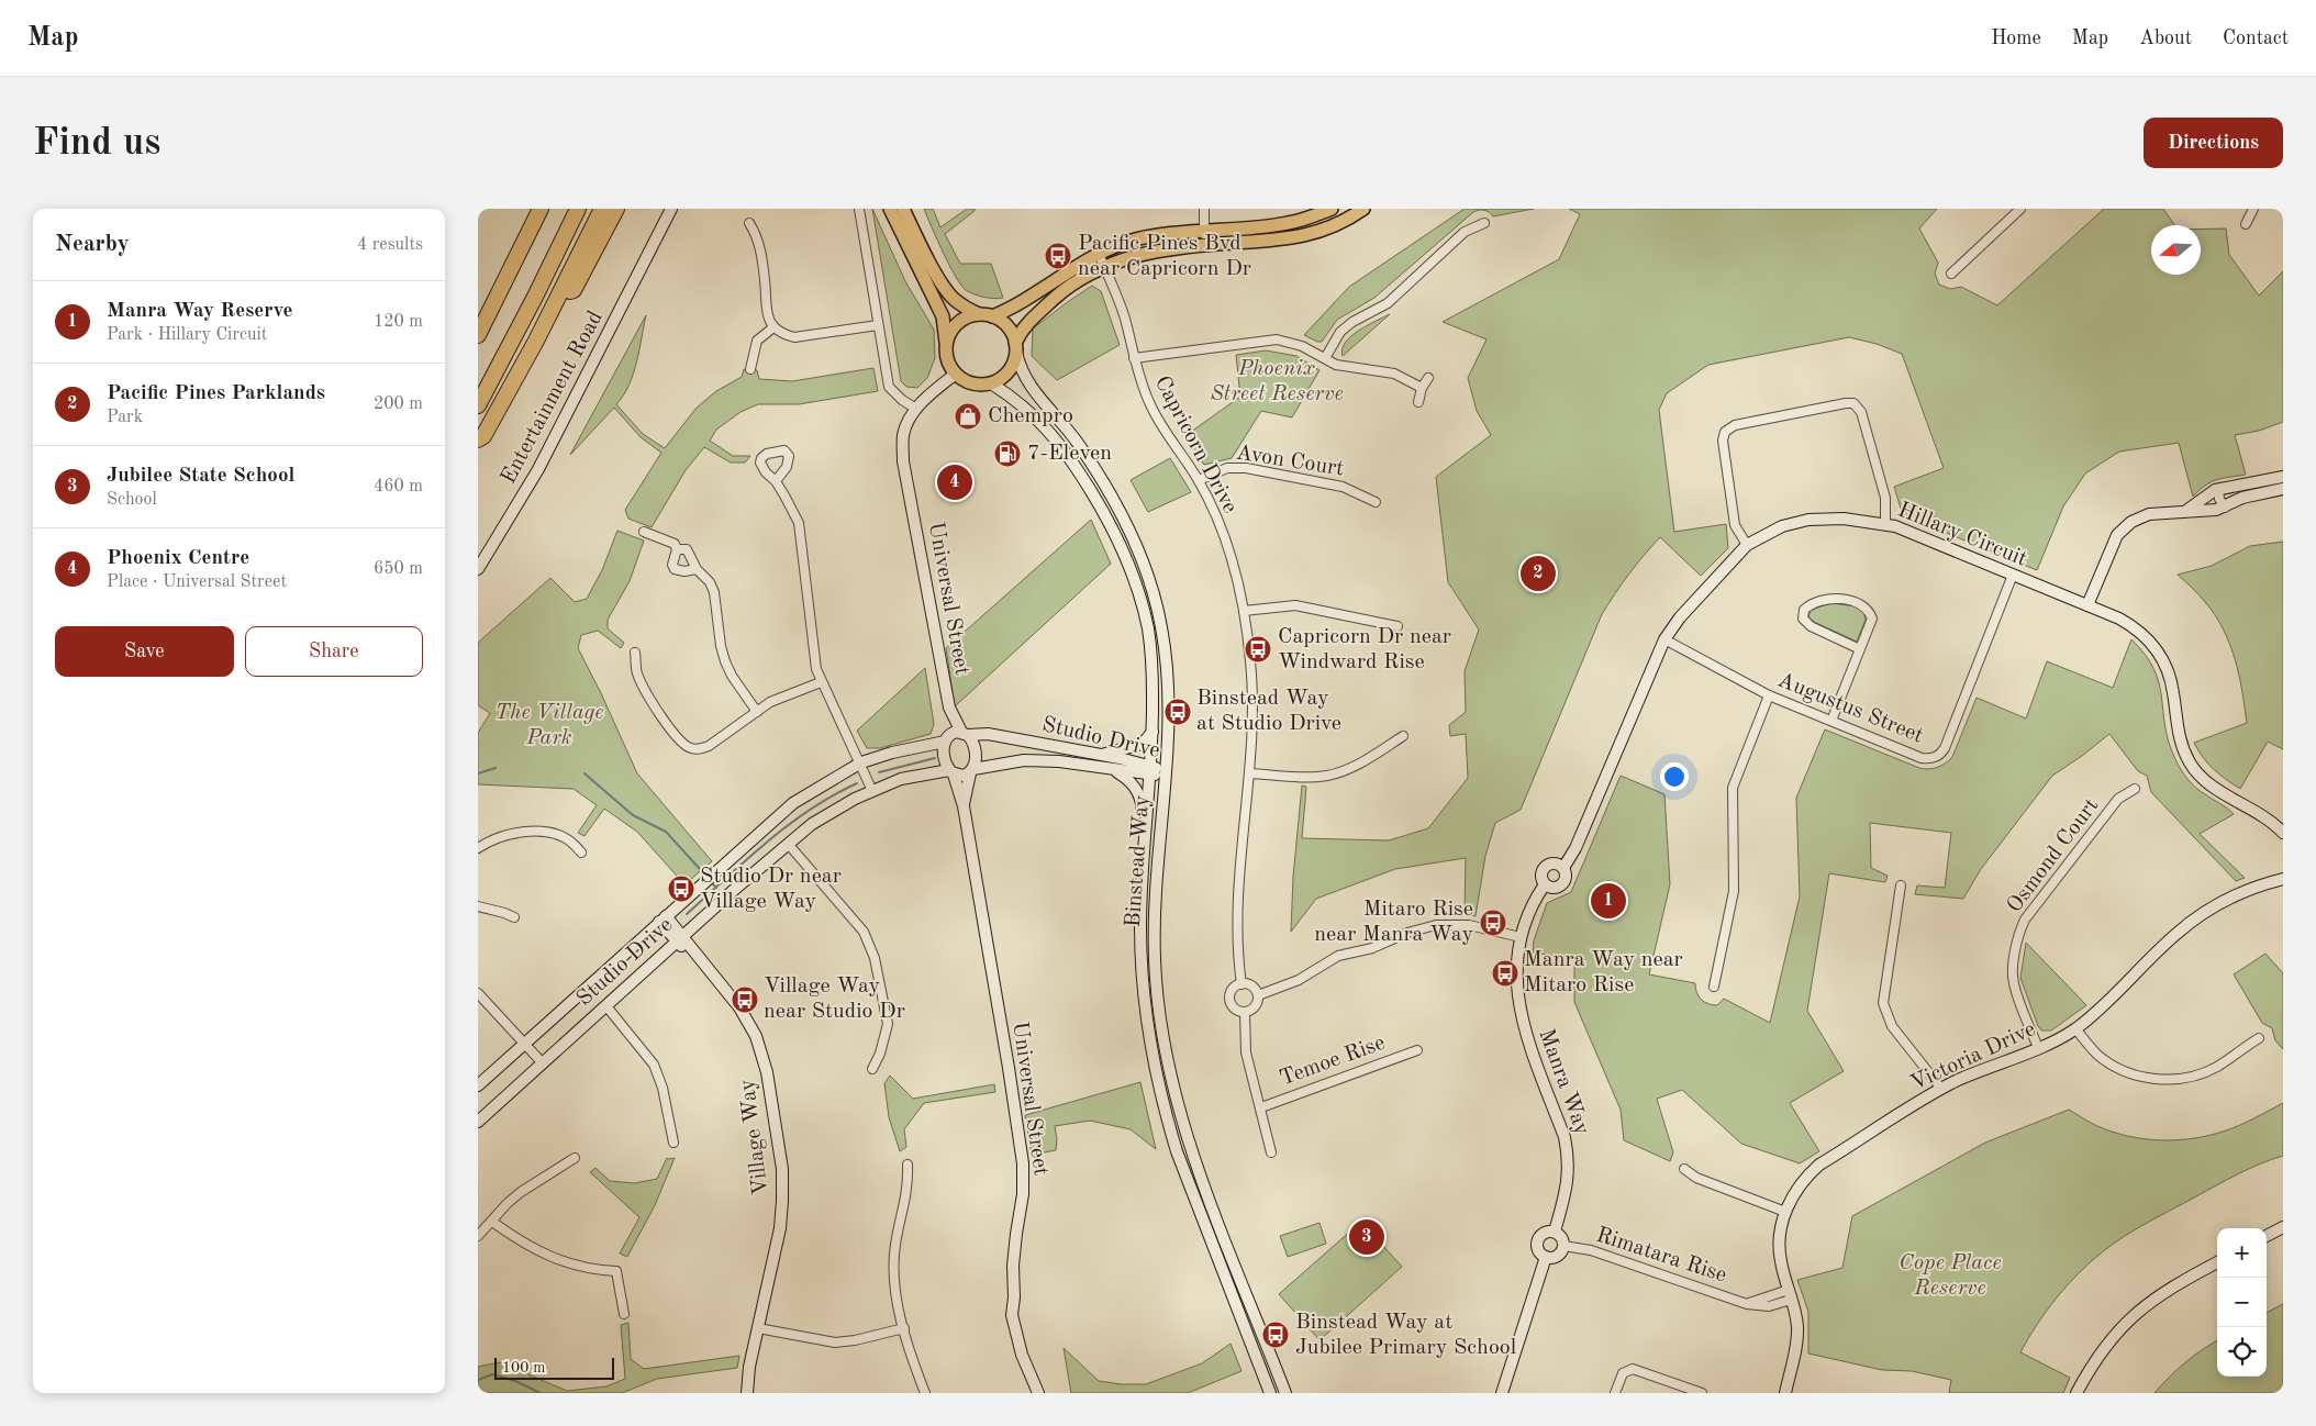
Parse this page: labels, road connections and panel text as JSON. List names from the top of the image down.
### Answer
{
  "streets": {
    "street": [
      "Entertainment Road",
      "Capricorn Drive",
      "Avon Court",
      "Hillary Circuit",
      "Universal Street",
      "Augustus Street",
      "Studio Drive",
      "Osmond Court",
      "Binstead Way",
      "Victoria Drive",
      "Temoe Rise",
      "Manra Way",
      "Village Way",
      "Rimatara Rise"
    ]
  },
  "crossings": [
    ["Capricorn Drive", "Avon Court"],
    ["Hillary Circuit", "Augustus Street"],
    ["Hillary Circuit", "Manra Way"],
    ["Universal Street", "Studio Drive"],
    ["Universal Street", "Binstead Way"],
    ["Studio Drive", "Binstead Way"],
    ["Studio Drive", "Village Way"],
    ["Osmond Court", "Victoria Drive"],
    ["Victoria Drive", "Rimatara Rise"],
    ["Manra Way", "Rimatara Rise"]
  ],
  "parks": ["Phoenix Street Reserve", "The Village Park", "Cope Place Reserve"],
  "places": {
    "bus stop": [
      "Pacific Pines Bvd near Capricorn Dr",
      "Capricorn Dr near Windward Rise",
      "Binstead Way at Studio Drive",
      "Studio Dr near Village Way",
      "Mitaro Rise near Manra Way",
      "Manra Way near Mitaro Rise",
      "Village Way near Studio Dr",
      "Binstead Way at Jubilee Primary School"
    ],
    "shop": ["Chempro"],
    "fuel station": ["7-Eleven"]
  },
  "scale_bar": "100 m",
  "north": "left",
  "page": {
    "header": "Map",
    "nav": [
      "Home",
      "Map",
      "About",
      "Contact"
    ],
    "buttons": [
      "Directions",
      ["Save", "Share"]
    ],
    "title": "Find us",
    "heading": ["Nearby", "4 results"],
    "list": [
      {
        "mark": "1",
        "name": "Manra Way Reserve",
        "note": "Park · Hillary Circuit",
        "value": "120 m"
      },
      {
        "mark": "2",
        "name": "Pacific Pines Parklands",
        "note": "Park",
        "value": "200 m"
      },
      {
        "mark": "3",
        "name": "Jubilee State School",
        "note": "School",
        "value": "460 m"
      },
      {
        "mark": "4",
        "name": "Phoenix Centre",
        "note": "Place · Universal Street",
        "value": "650 m"
      }
    ],
    "pins": [
      "4",
      "2",
      "1",
      "3"
    ],
    "map_buttons": ["+", "−"],
    "scale": "100 m"
  }
}
